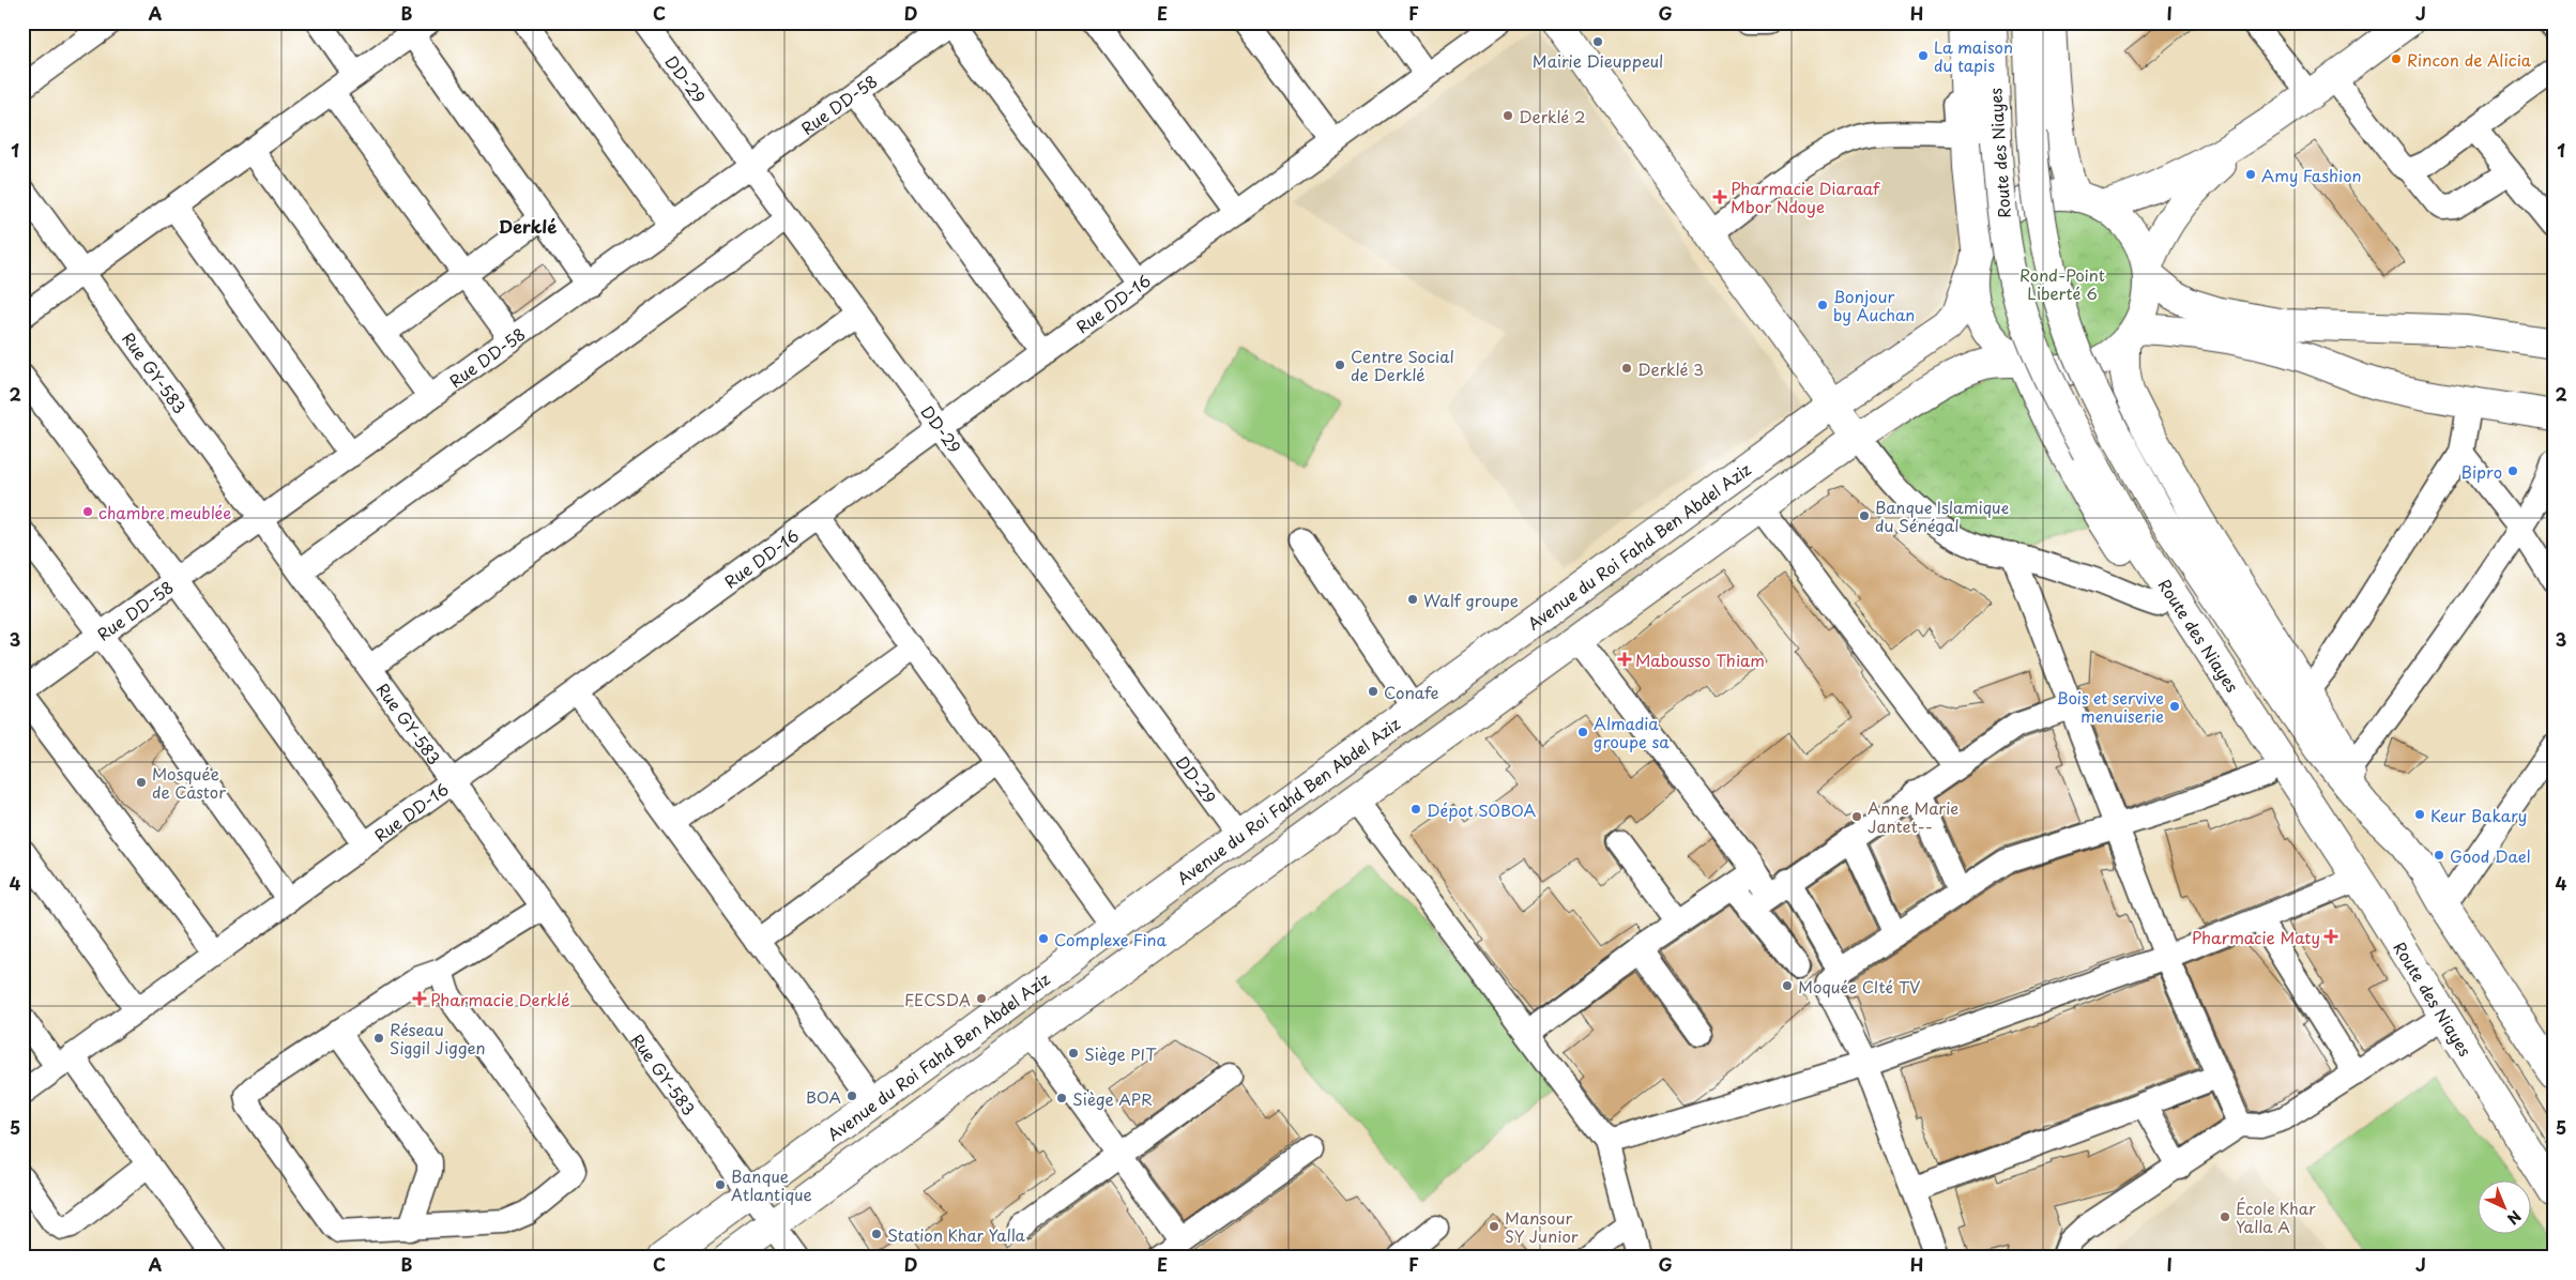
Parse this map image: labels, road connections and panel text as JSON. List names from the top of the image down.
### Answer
{
  "streets": {
    "main road": ["Route des Niayes", "Avenue du Roi Fahd Ben Abdel Aziz"],
    "street": [
      "DD-29",
      "Rue DD-58",
      "Rue DD-16",
      "Rue GY-583"
    ]
  },
  "crossings": [
    ["DD-29", "Rue DD-58"],
    ["DD-29", "Rue DD-16"],
    ["DD-29", "Avenue du Roi Fahd Ben Abdel Aziz"],
    ["Rue DD-58", "Rue GY-583"],
    ["Rue DD-16", "Rue GY-583"],
    ["Rue GY-583", "Avenue du Roi Fahd Ben Abdel Aziz"]
  ],
  "districts": ["Derklé"],
  "parks": ["Rond-Point Liberté 6"],
  "places": {
    "other": [
      "Mairie Dieuppeul",
      "La maison du tapis",
      "Rincon de Alicia",
      "Derklé 2",
      "Amy Fashion",
      "Bonjour by Auchan",
      "Centre Social de Derklé",
      "Derklé 3",
      "Bipro",
      "chambre meublée",
      "Banque Islamique du Sénégal",
      "Walf groupe",
      "Conafe",
      "Bois et servive menuiserie",
      "Almadia groupe sa",
      "Mosquée de Castor",
      "Dépot SOBOA",
      "Keur Bakary",
      "Anne Marie Jantet--",
      "Good Dael",
      "Complexe Fina",
      "Moquée CIté TV",
      "FECSDA",
      "Réseau Siggil Jiggen",
      "Siège PIT",
      "BOA",
      "Siège APR",
      "Banque Atlantique",
      "École Khar Yalla A",
      "Mansour SY Junior",
      "Station Khar Yalla"
    ],
    "health": [
      "Pharmacie Diaraaf Mbor Ndoye",
      "Mabousso Thiam",
      "Pharmacie Maty",
      "Pharmacie Derklé"
    ]
  },
  "north": "bottom right",
  "grid": {
    "columns": [
      "A",
      "B",
      "C",
      "D",
      "E",
      "F",
      "G",
      "H",
      "I",
      "J"
    ],
    "rows": [
      "1",
      "2",
      "3",
      "4",
      "5"
    ]
  }
}
